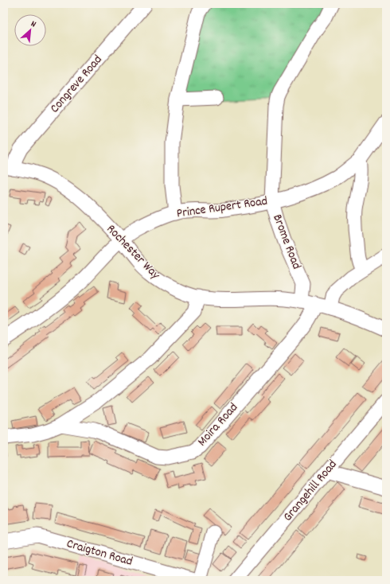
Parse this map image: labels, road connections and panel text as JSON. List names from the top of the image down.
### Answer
{
  "streets": {
    "street": [
      "Congreve Road",
      "Prince Rupert Road",
      "Brome Road",
      "Rochester Way",
      "Moira Road",
      "Grangehill Road",
      "Craigton Road"
    ]
  },
  "crossings": [
    ["Congreve Road", "Rochester Way"],
    ["Prince Rupert Road", "Brome Road"],
    ["Prince Rupert Road", "Rochester Way"],
    ["Brome Road", "Rochester Way"],
    ["Rochester Way", "Moira Road"]
  ],
  "north": "top right"
}
